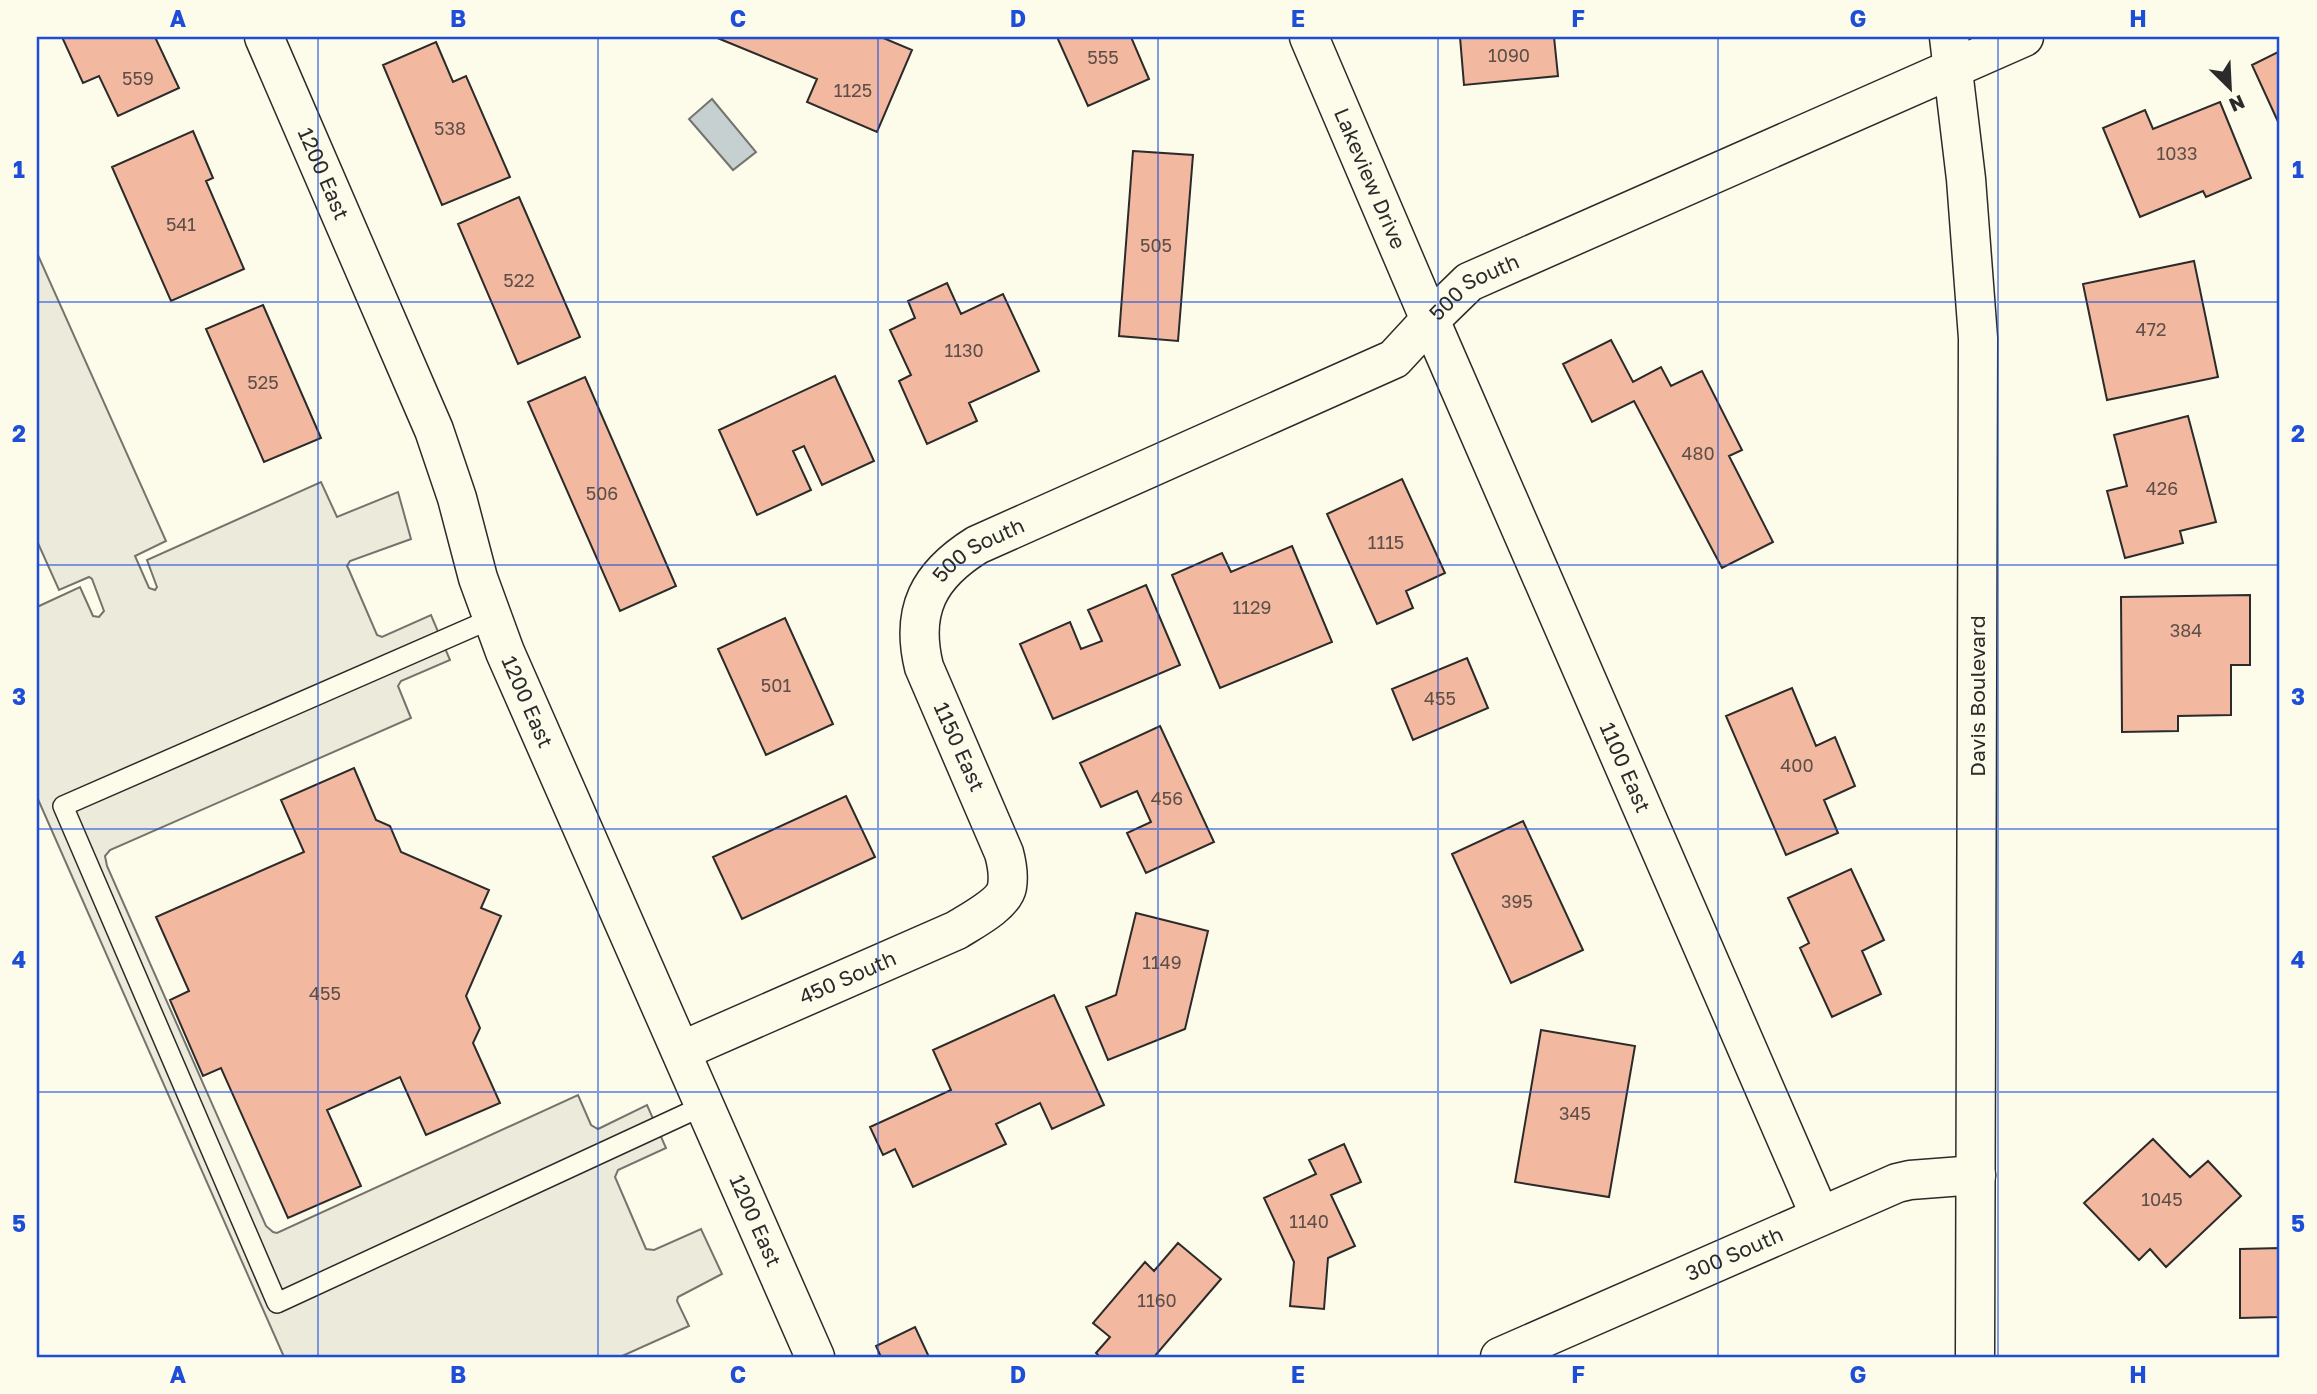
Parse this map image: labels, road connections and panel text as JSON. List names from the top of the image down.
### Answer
{
  "streets": {
    "street": [
      "1200 East",
      "Lakeview Drive",
      "500 South",
      "Davis Boulevard",
      "1150 East",
      "1100 East",
      "450 South",
      "300 South"
    ]
  },
  "crossings": [
    ["1200 East", "450 South"],
    ["Lakeview Drive", "500 South"],
    ["Lakeview Drive", "1100 East"],
    ["500 South", "Davis Boulevard"],
    ["500 South", "1150 East"],
    ["500 South", "1100 East"],
    ["Davis Boulevard", "300 South"],
    ["1150 East", "450 South"],
    ["1100 East", "300 South"]
  ],
  "house_numbers": [
    "1090",
    "555",
    "559",
    "1125",
    "538",
    "1033",
    "541",
    "505",
    "522",
    "472",
    "1130",
    "525",
    "480",
    "426",
    "506",
    "1115",
    "1129",
    "384",
    "501",
    "455",
    "400",
    "456",
    "395",
    "1149",
    "455",
    "345",
    "1045",
    "1140",
    "1160"
  ],
  "north": "bottom right",
  "grid": {
    "columns": [
      "A",
      "B",
      "C",
      "D",
      "E",
      "F",
      "G",
      "H"
    ],
    "rows": [
      "1",
      "2",
      "3",
      "4",
      "5"
    ]
  }
}
